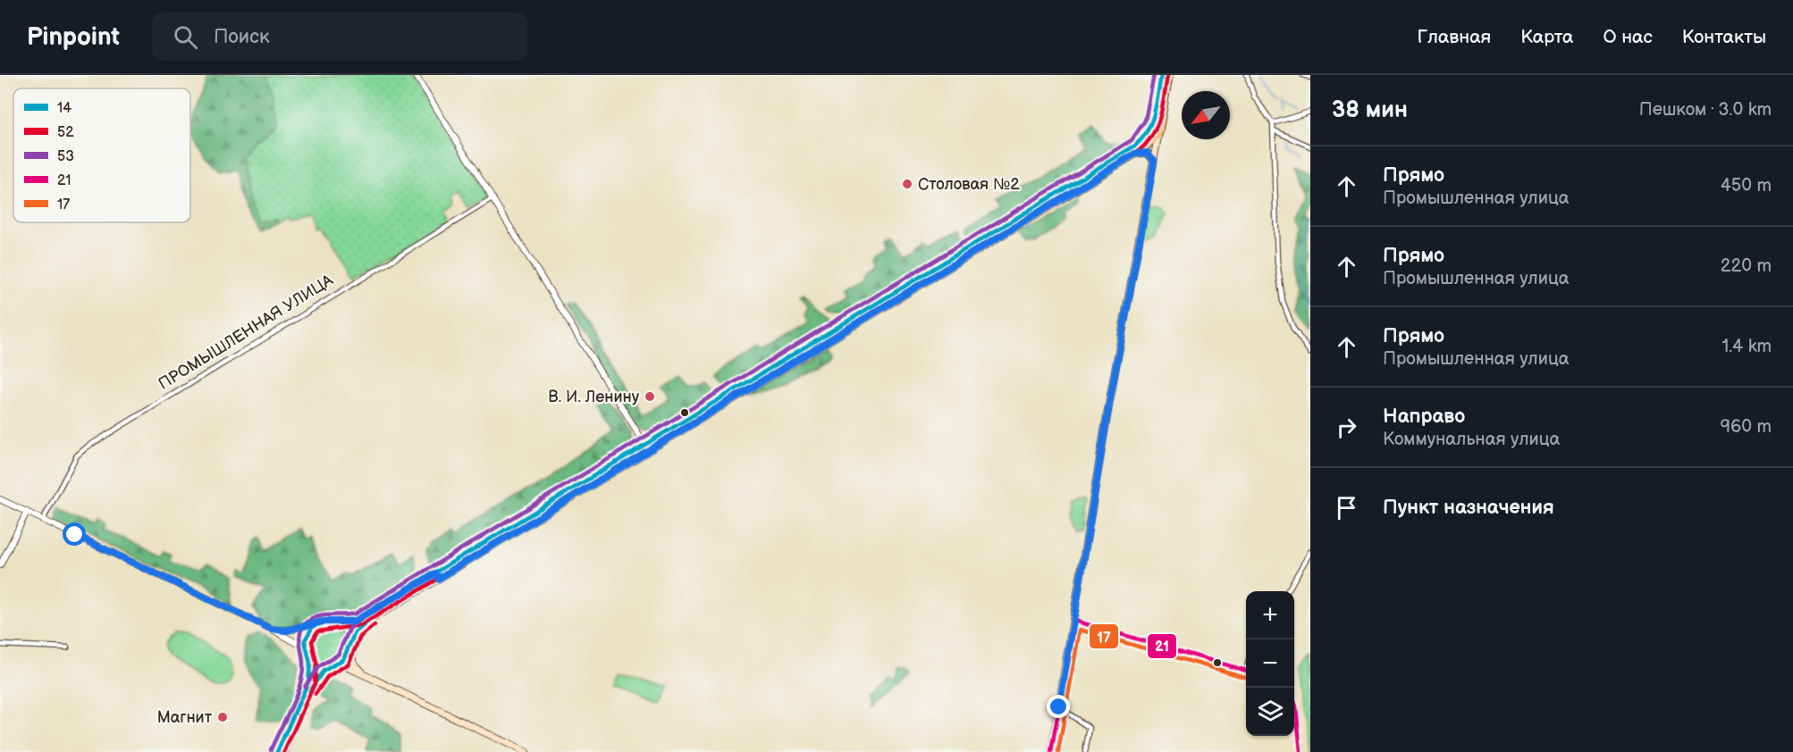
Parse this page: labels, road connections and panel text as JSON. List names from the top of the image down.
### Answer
{
  "streets": {
    "street": ["ПРОМЫШЛЕННАЯ УЛИЦА"]
  },
  "places": ["Столовая №2", "В. И. Ленину", "Магнит"],
  "lines": [
    "transit line 14",
    "transit line 53",
    "transit line 52",
    "transit line 21",
    "transit line 17"
  ],
  "legend": [
    "14",
    "52",
    "53",
    "21",
    "17"
  ],
  "north": "bottom left",
  "page": {
    "header": "Pinpoint",
    "search": "Поиск",
    "nav": [
      "Главная",
      "Карта",
      "О нас",
      "Контакты"
    ],
    "heading": ["38 мин", "Пешком · 3.0 km"],
    "list": [
      ["Прямо", "Промышленная улица", "450 m"],
      ["Прямо", "Промышленная улица", "220 m"],
      ["Прямо", "Промышленная улица", "1.4 km"],
      ["Направо", "Коммунальная улица", "960 m"],
      "Пункт назначения"
    ],
    "map_buttons": ["+", "−"]
  }
}
